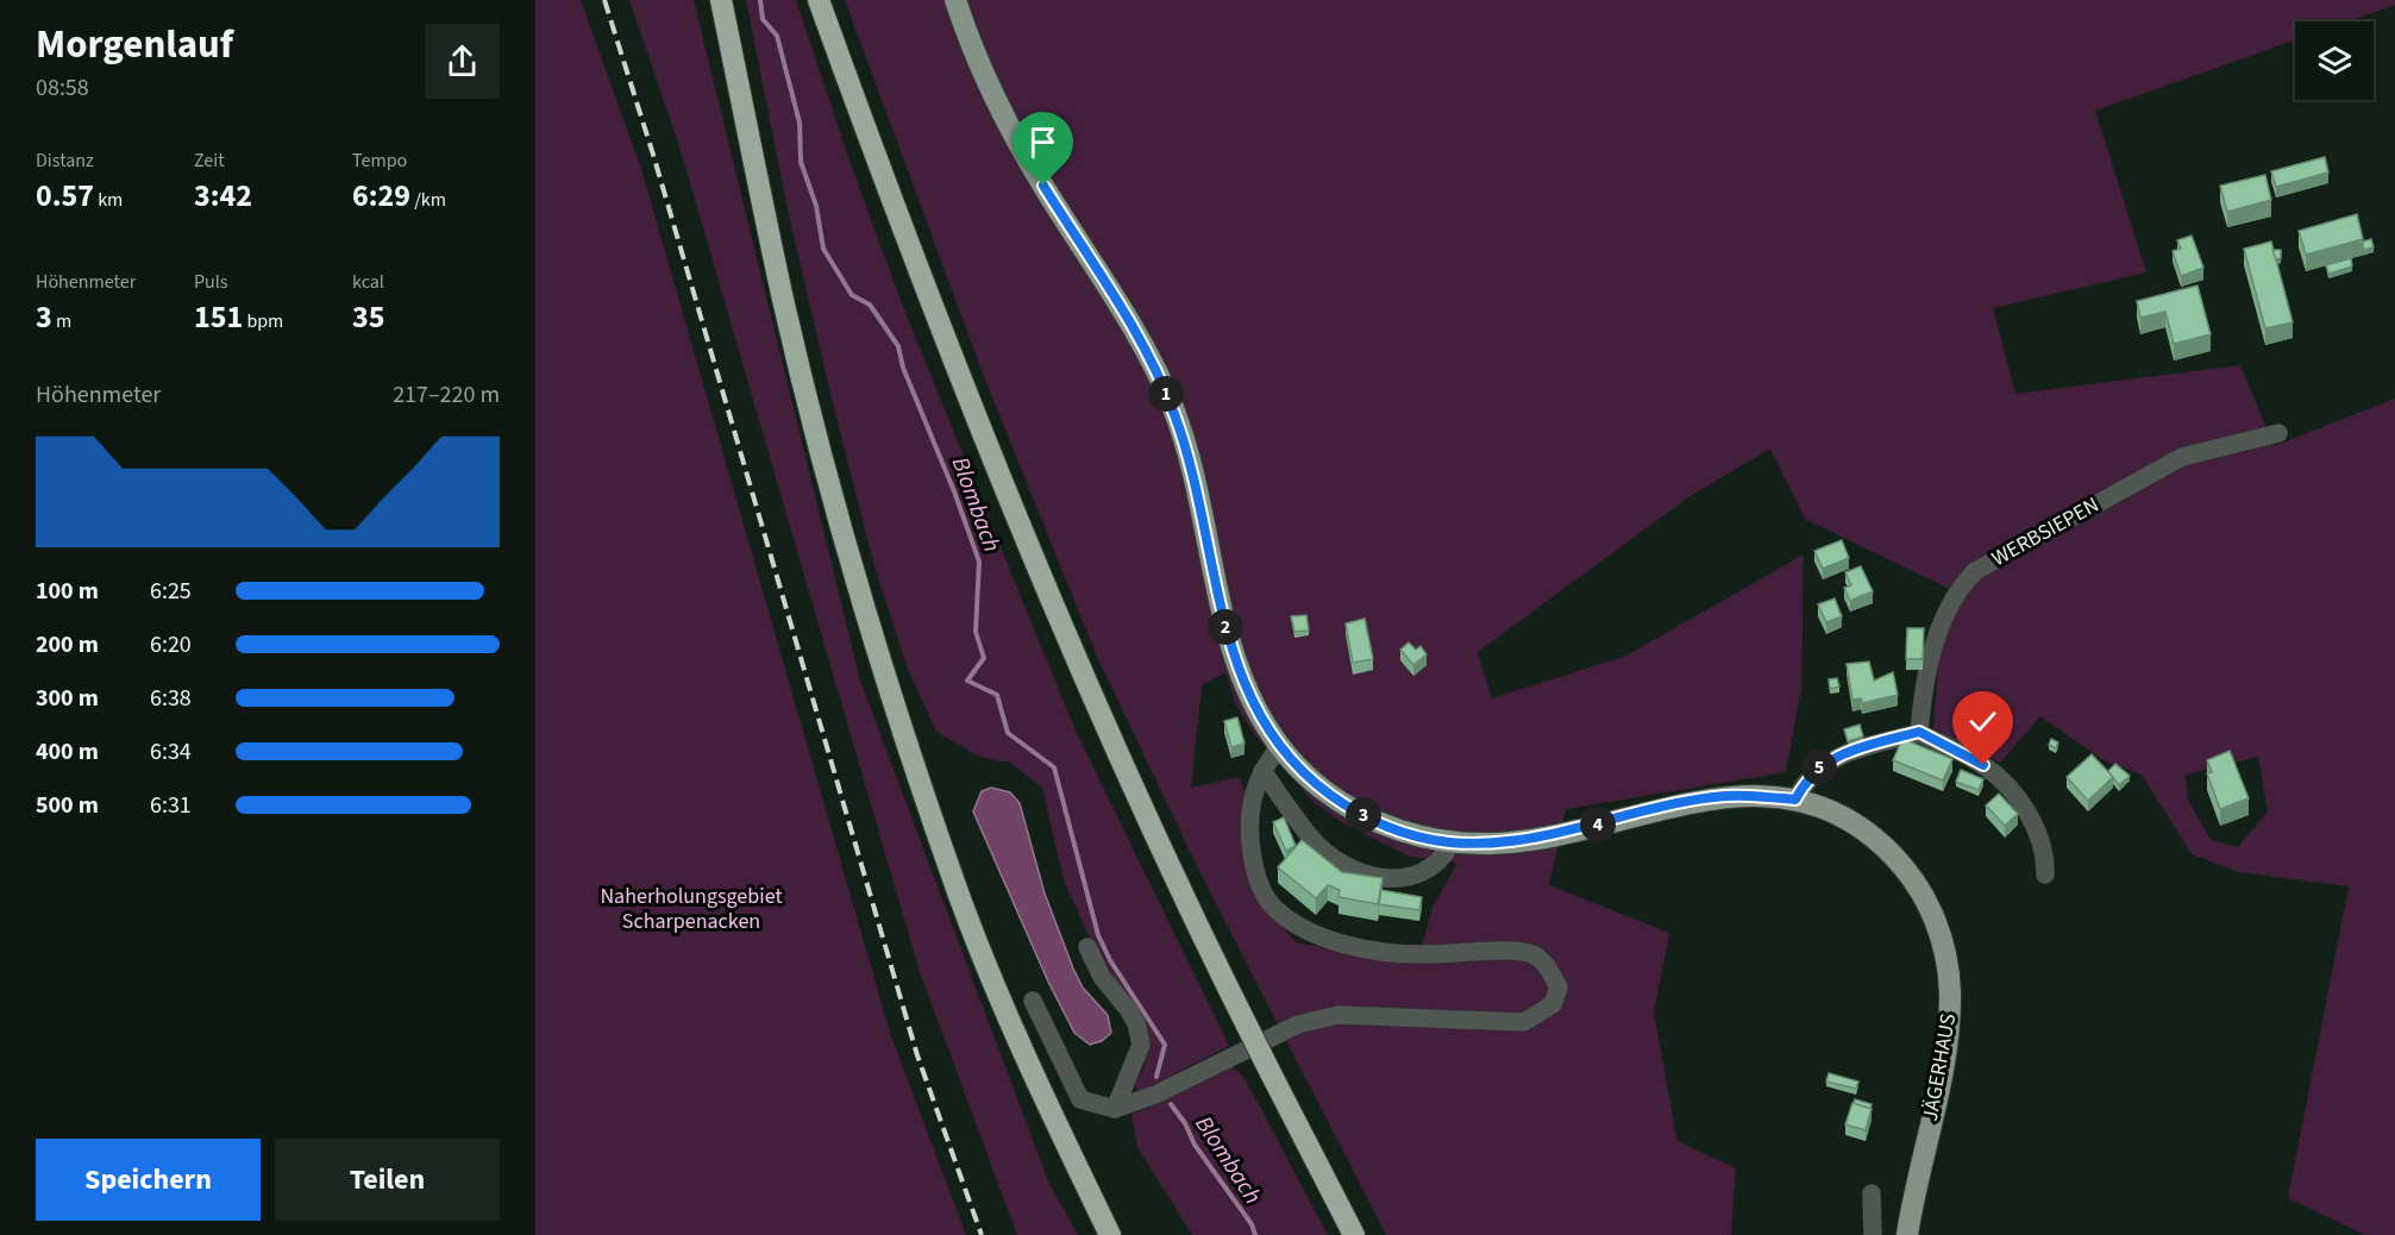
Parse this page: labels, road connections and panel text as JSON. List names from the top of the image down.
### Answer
{
  "streets": {
    "main road": ["JÄGERHAUS"],
    "street": ["WERBSIEPEN"]
  },
  "water": ["Blombach"],
  "parks": ["Naherholungsgebiet Scharpenacken"],
  "page": {
    "heading": ["Morgenlauf", "08:58"],
    "stats": [
      ["Distanz", "0.57 km"],
      ["Zeit", "3:42"],
      ["Tempo", "6:29 /km"],
      ["Höhenmeter", "3 m"],
      ["Puls", "151 bpm"],
      ["kcal", "35"]
    ],
    "chart": ["Höhenmeter", "217–220 m"],
    "pins": [
      "1",
      "2",
      "5",
      "3",
      "4"
    ],
    "list": [
      {
        "name": "100 m",
        "note": "6:25"
      },
      {
        "name": "200 m",
        "note": "6:20"
      },
      {
        "name": "300 m",
        "note": "6:38"
      },
      {
        "name": "400 m",
        "note": "6:34"
      },
      {
        "name": "500 m",
        "note": "6:31"
      }
    ],
    "buttons": ["Speichern", "Teilen"]
  }
}
